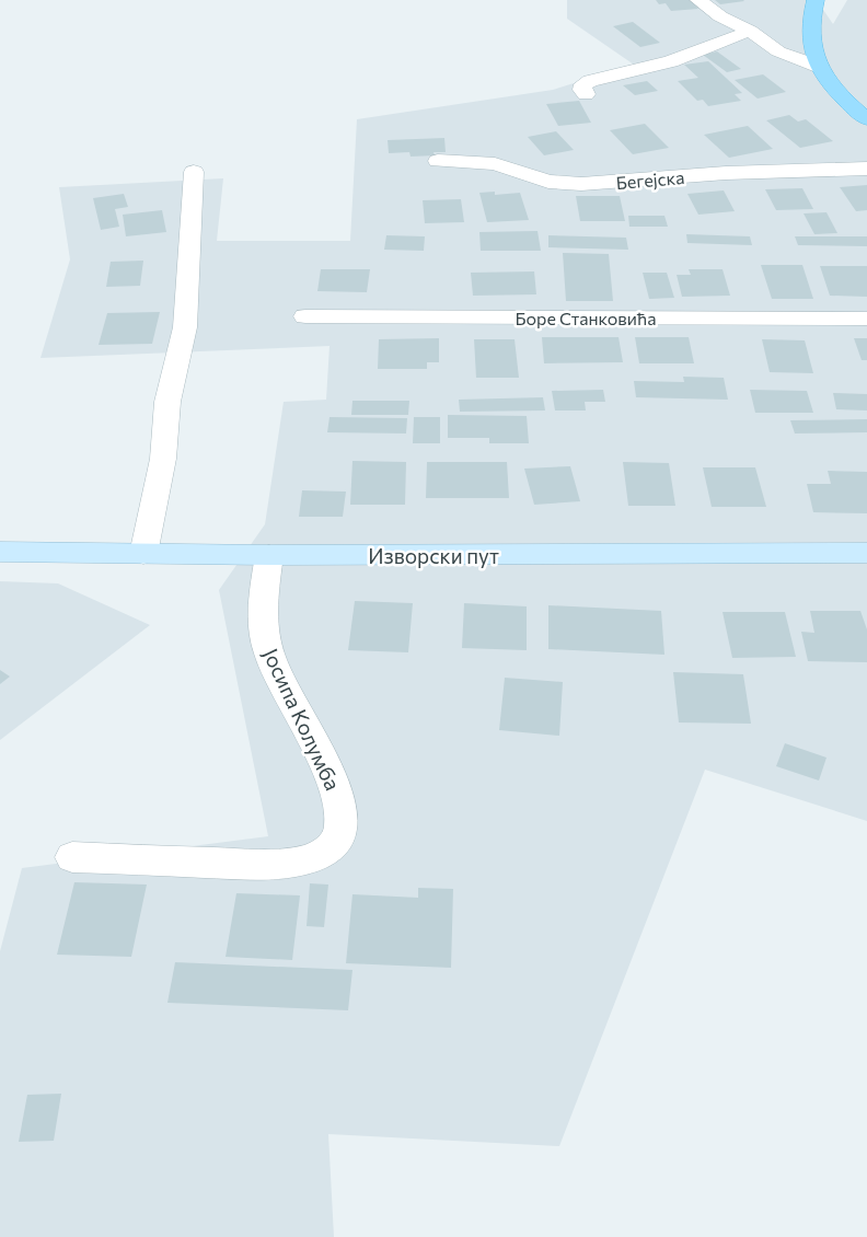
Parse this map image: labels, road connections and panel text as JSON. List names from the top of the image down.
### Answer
{
  "streets": {
    "main road": ["Изворски пут"],
    "street": ["Бегејска", "Боре Станковића", "Јосипа Колумба"]
  },
  "crossings": [
    ["Изворски пут", "Јосипа Колумба"]
  ]
}
